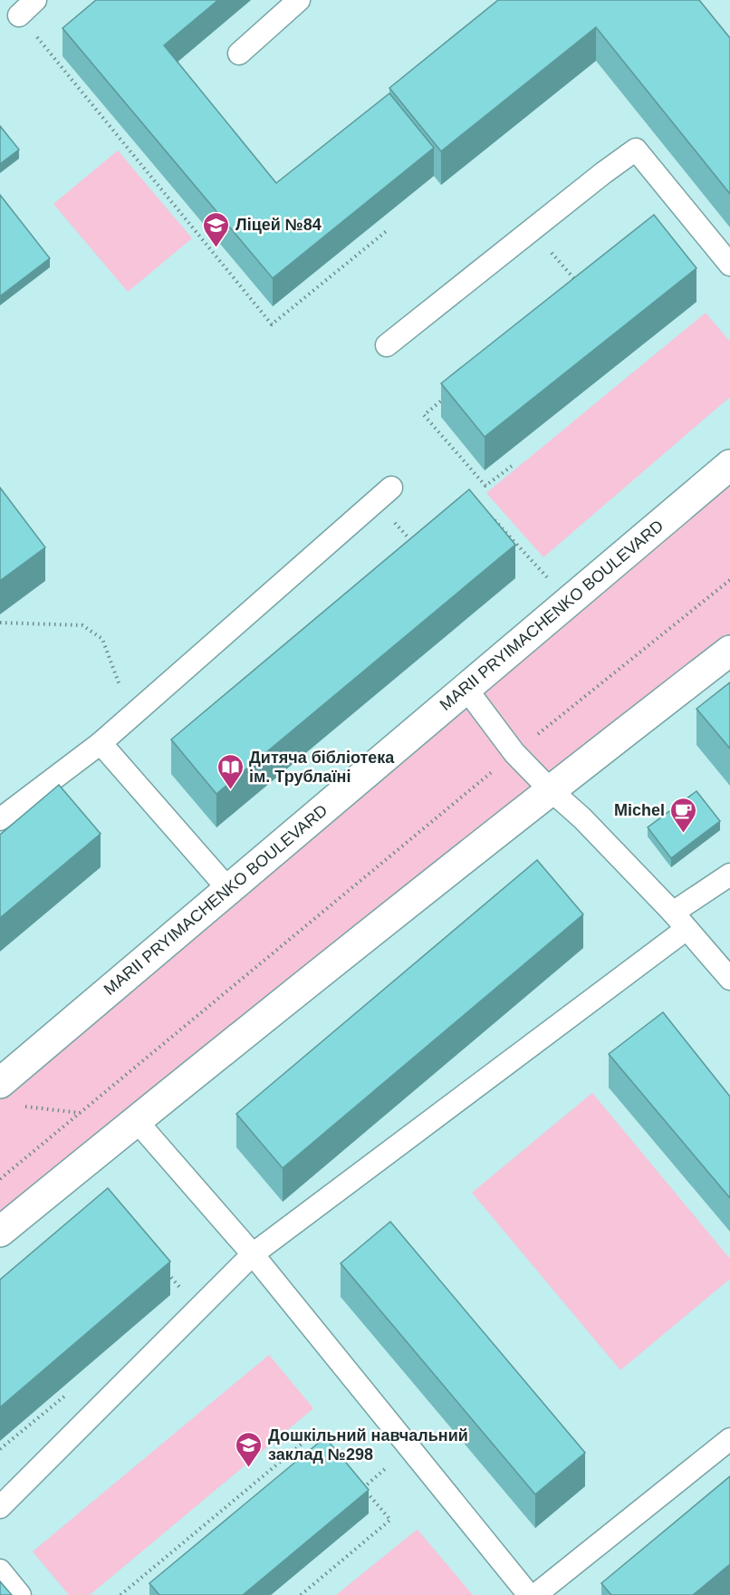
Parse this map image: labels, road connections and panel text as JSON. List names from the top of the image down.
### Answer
{
  "streets": {
    "street": ["MARII PRYIMACHENKO BOULEVARD"]
  },
  "places": {
    "school or university": ["Ліцей №84", "Дошкільний навчальний заклад №298"],
    "library": ["Дитяча бібліотека ім. Трублаїні"],
    "cafe": ["Michel"]
  }
}
